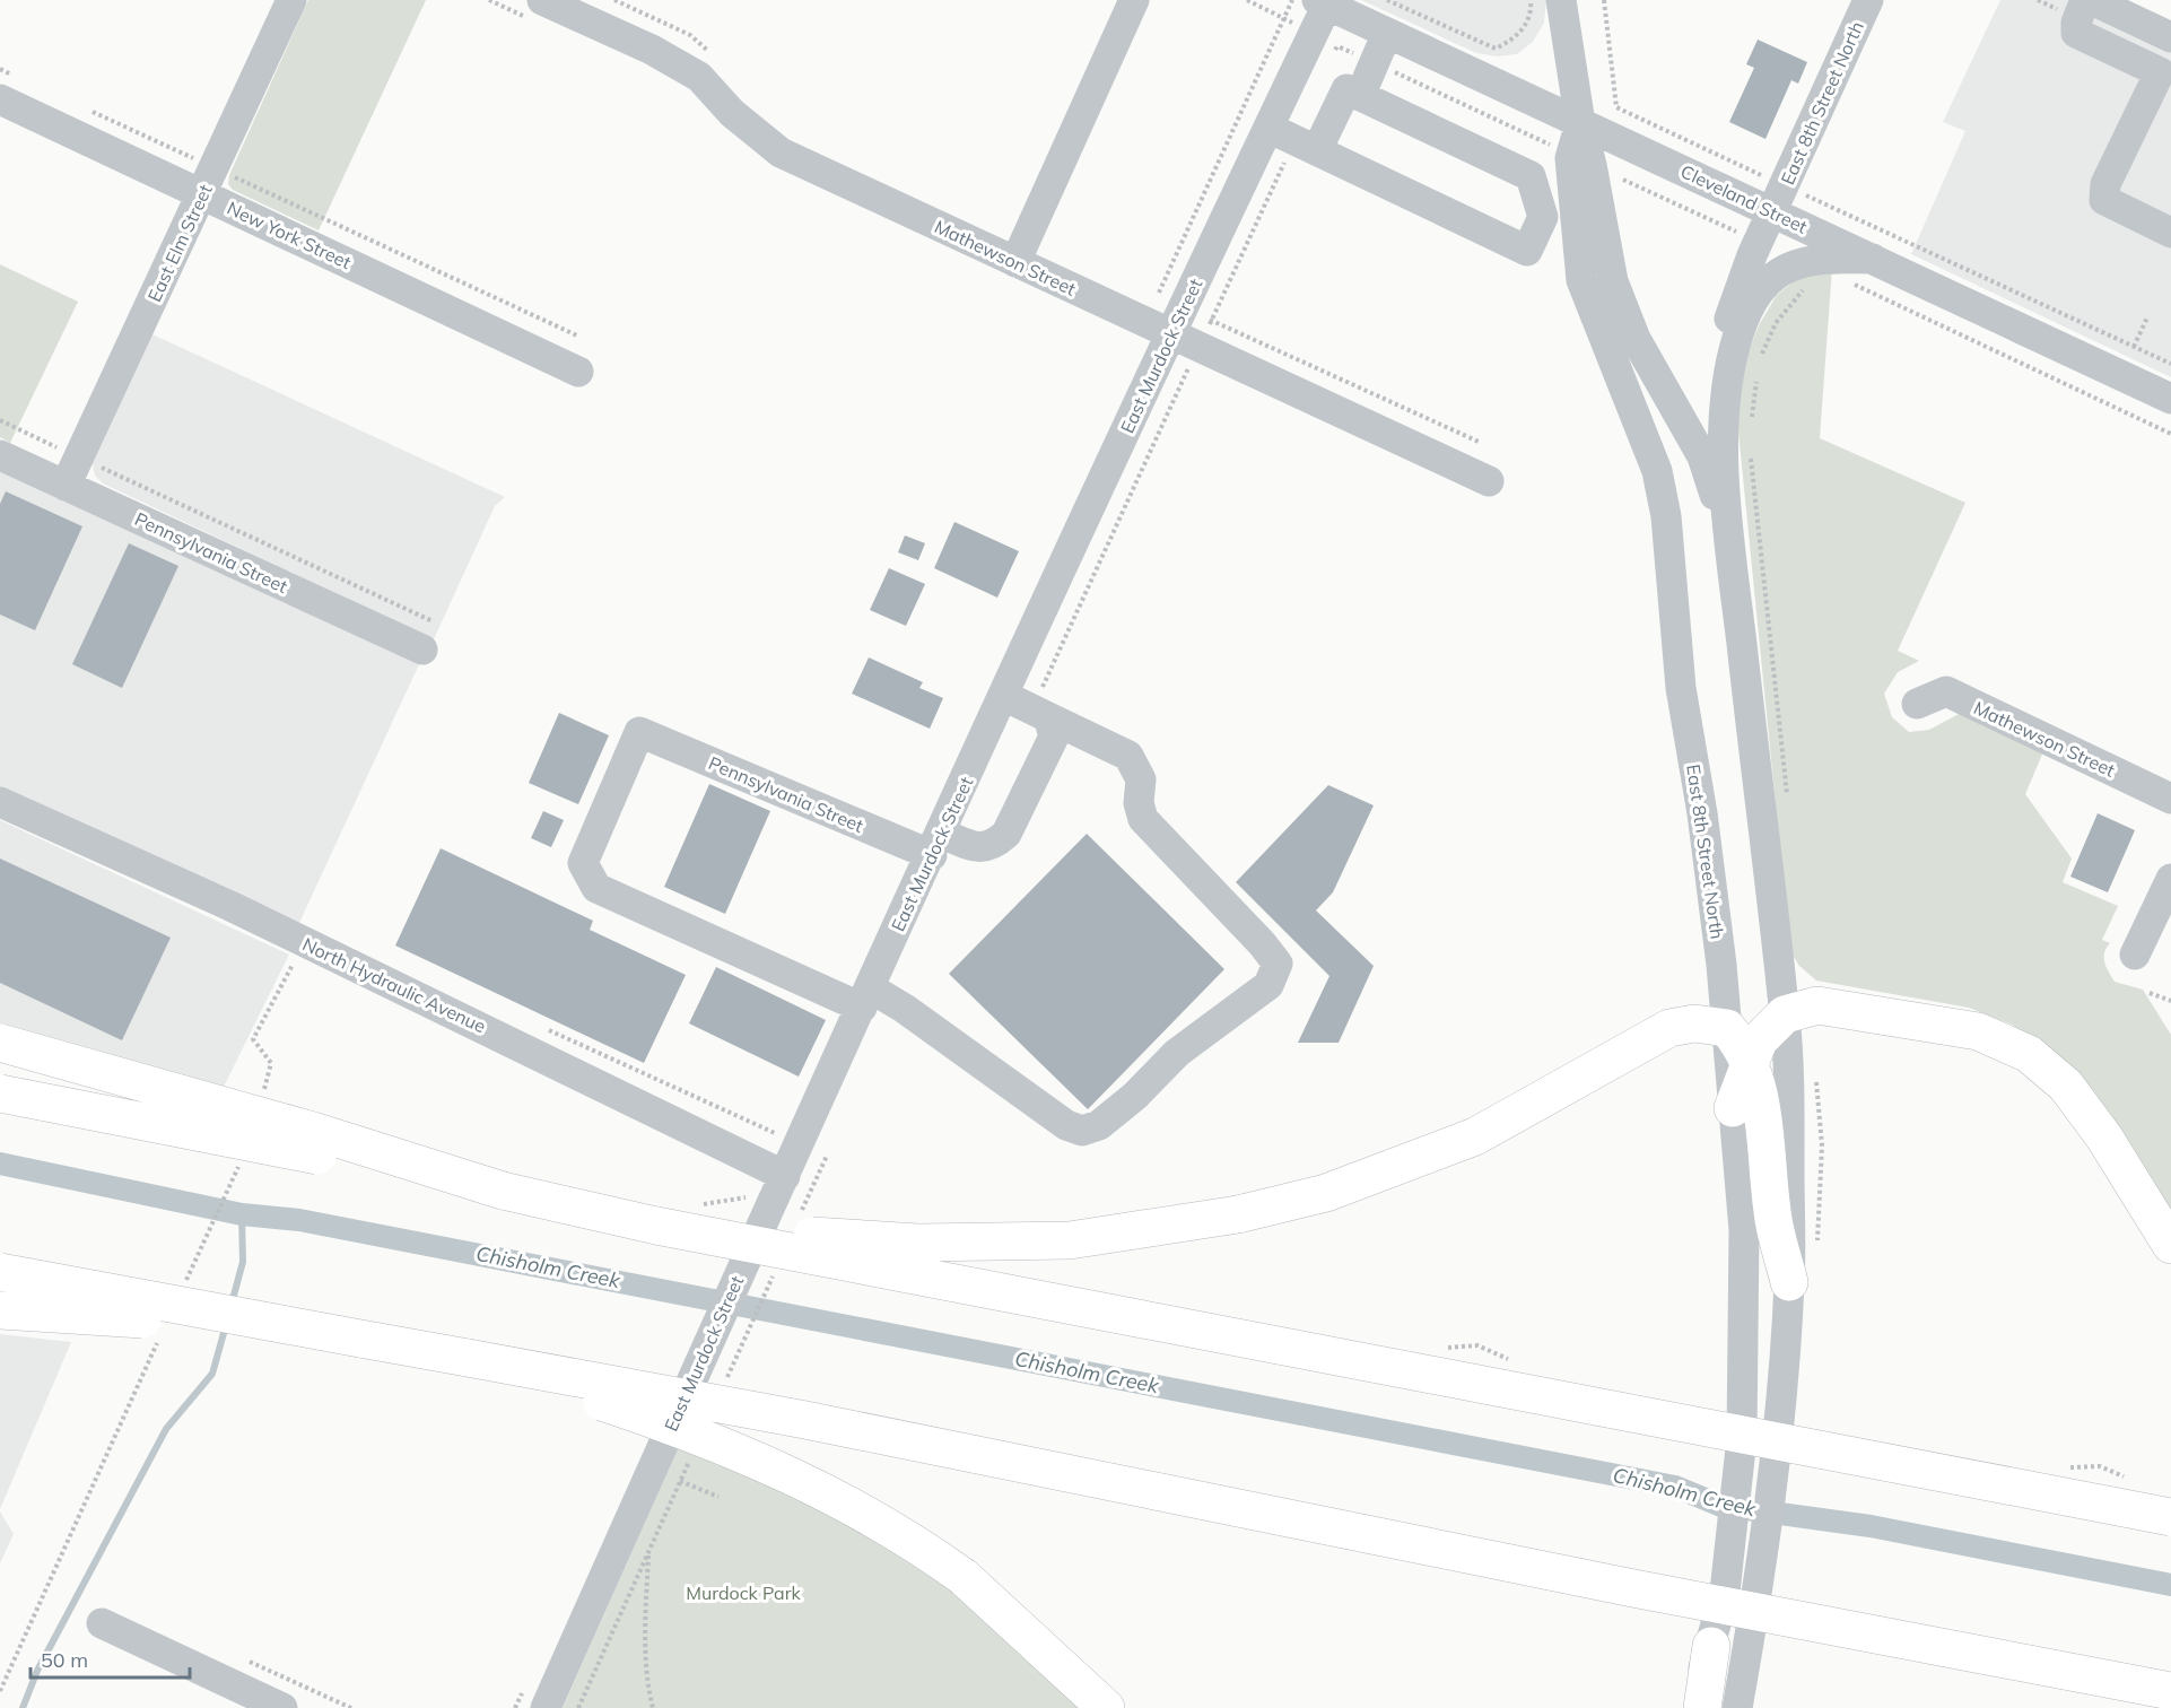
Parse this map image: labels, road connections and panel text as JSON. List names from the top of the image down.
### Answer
{
  "streets": {
    "street": [
      "East 8th Street North",
      "Cleveland Street",
      "New York Street",
      "East Elm Street",
      "Mathewson Street",
      "East Murdock Street",
      "Pennsylvania Street",
      "North Hydraulic Avenue"
    ]
  },
  "crossings": [
    ["East 8th Street North", "Cleveland Street"],
    ["Cleveland Street", "East Murdock Street"],
    ["New York Street", "East Elm Street"],
    ["East Elm Street", "Pennsylvania Street"],
    ["Mathewson Street", "East Murdock Street"],
    ["East Murdock Street", "Pennsylvania Street"],
    ["East Murdock Street", "North Hydraulic Avenue"]
  ],
  "water": ["Chisholm Creek"],
  "parks": ["Murdock Park"],
  "scale_bar": "50 m"
}
